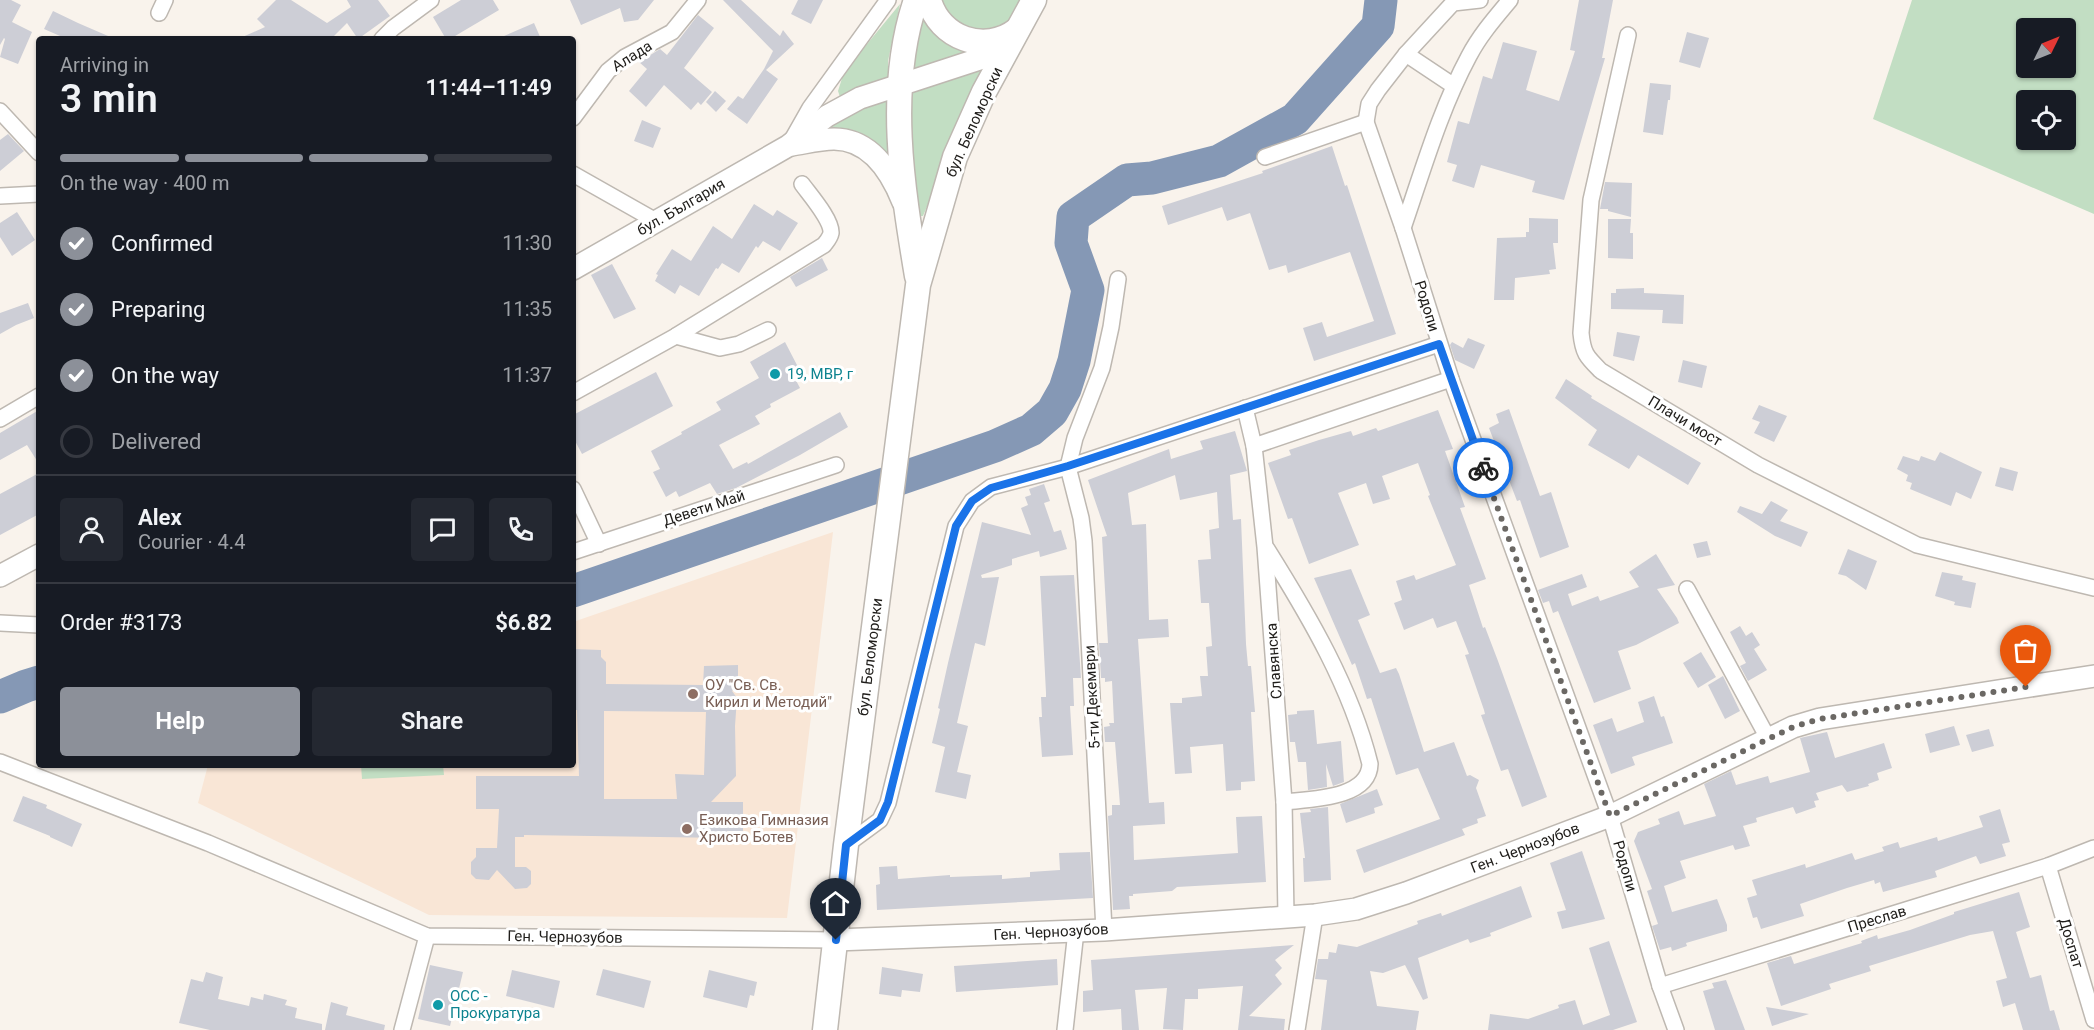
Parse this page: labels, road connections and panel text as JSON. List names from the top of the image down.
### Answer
{
  "streets": {
    "main road": ["бул. Беломорски"],
    "street": [
      "Алада",
      "бул. България",
      "Родопи",
      "Плачи мост",
      "Девети Май",
      "Славянска",
      "5-ти Декември",
      "Ген. Чернозубов",
      "Преслав",
      "Доспат"
    ]
  },
  "crossings": [
    ["бул. Беломорски", "бул. България"],
    ["бул. Беломорски", "Ген. Чернозубов"],
    ["Родопи", "Ген. Чернозубов"],
    ["Родопи", "Преслав"],
    ["Славянска", "Ген. Чернозубов"],
    ["5-ти Декември", "Ген. Чернозубов"],
    ["Преслав", "Доспат"]
  ],
  "places": [
    "19, МВР, г",
    "ОУ \"Св. Св. Кирил и Методий\"",
    "Езикова Гимназия Христо Ботев",
    "ОСС - Прокуратура"
  ],
  "north": "top right",
  "page": {
    "heading": ["3 min", "Arriving in", "11:44–11:49"],
    "panel": [
      "Alex",
      "Courier · 4.4",
      "Order #3173",
      "$6.82"
    ],
    "bar": "On the way · 400 m",
    "list": [
      ["Confirmed", "11:30"],
      ["Preparing", "11:35"],
      ["On the way", "11:37"],
      "Delivered"
    ],
    "buttons": ["Help", "Share"]
  }
}
